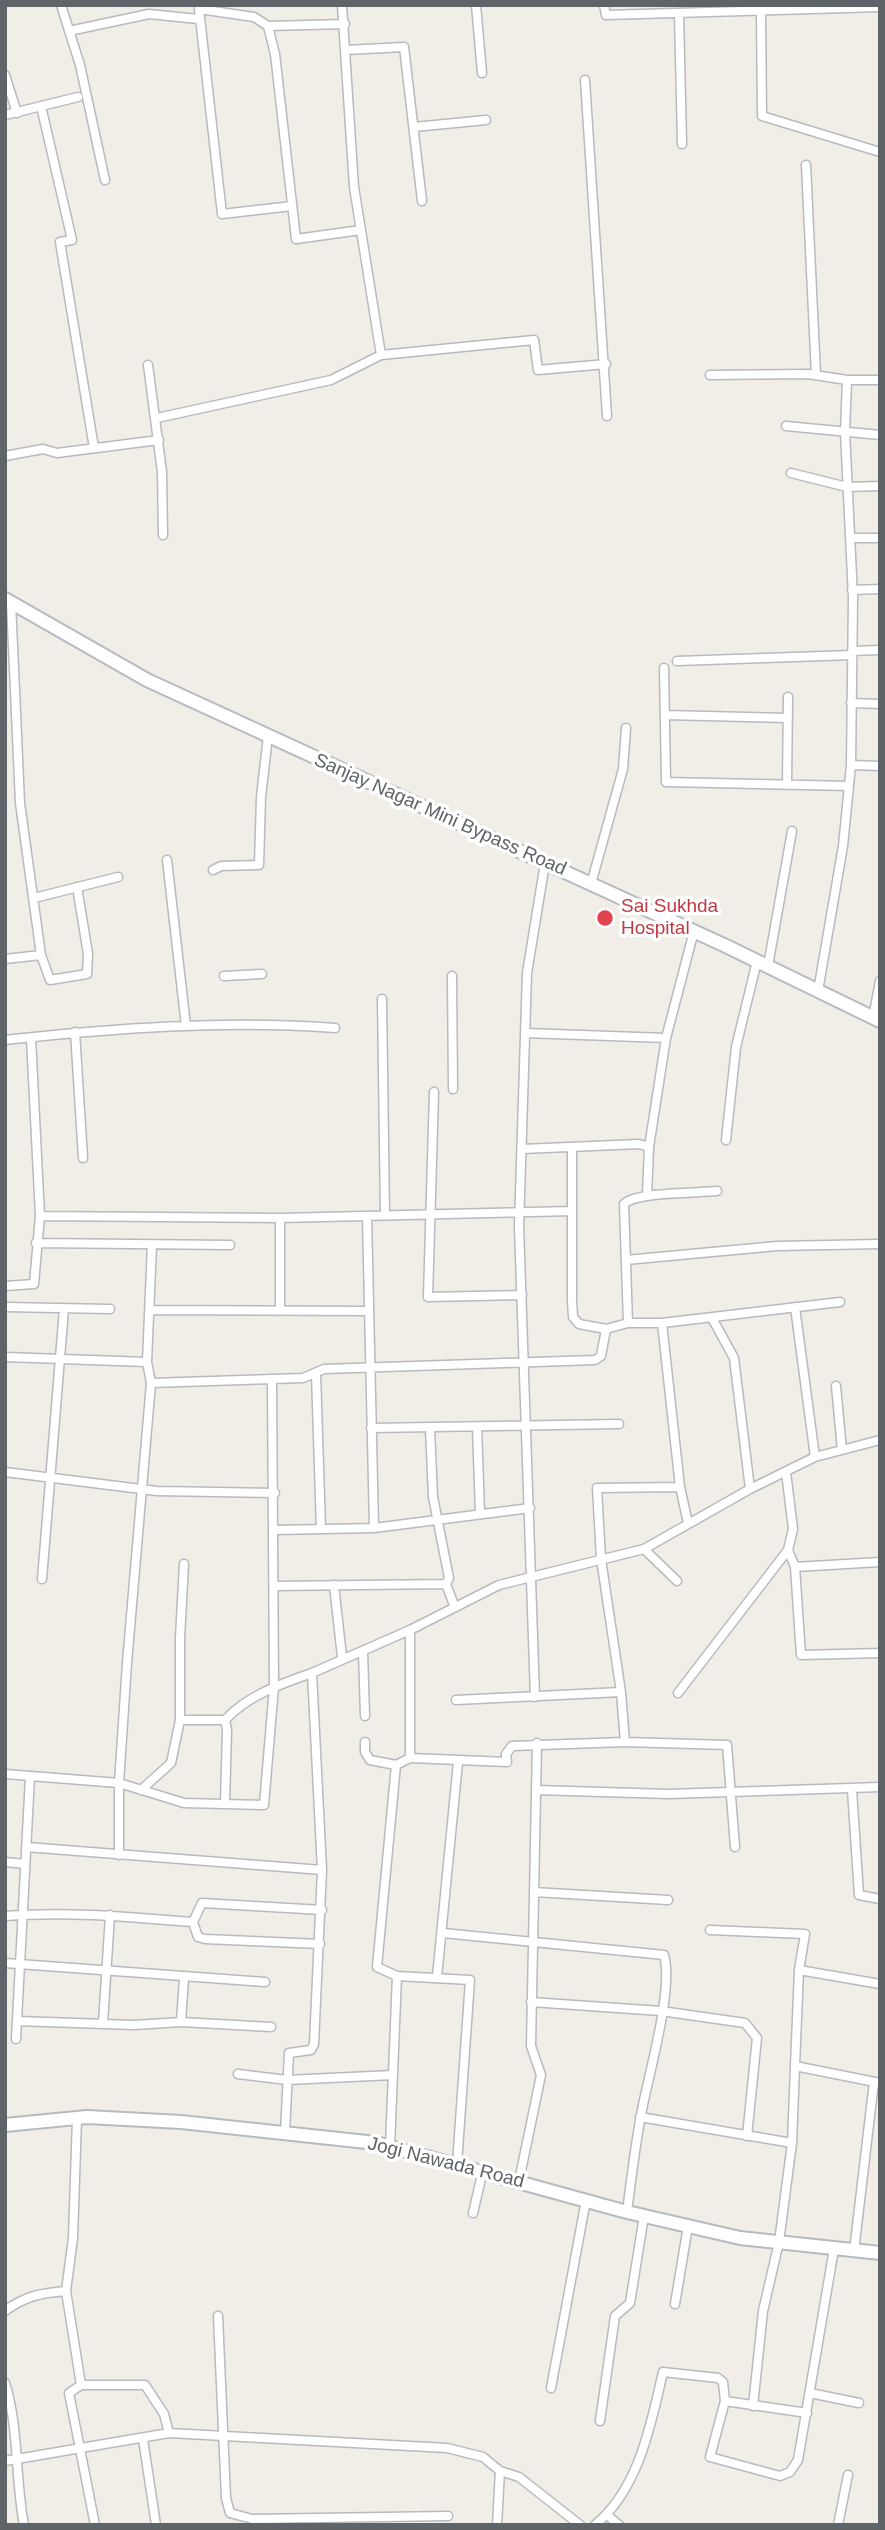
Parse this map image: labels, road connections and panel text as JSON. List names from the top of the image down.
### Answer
{
  "streets": {
    "street": ["Sanjay Nagar Mini Bypass Road", "Jogi Nawada Road"]
  },
  "places": ["Sai Sukhda Hospital"]
}
